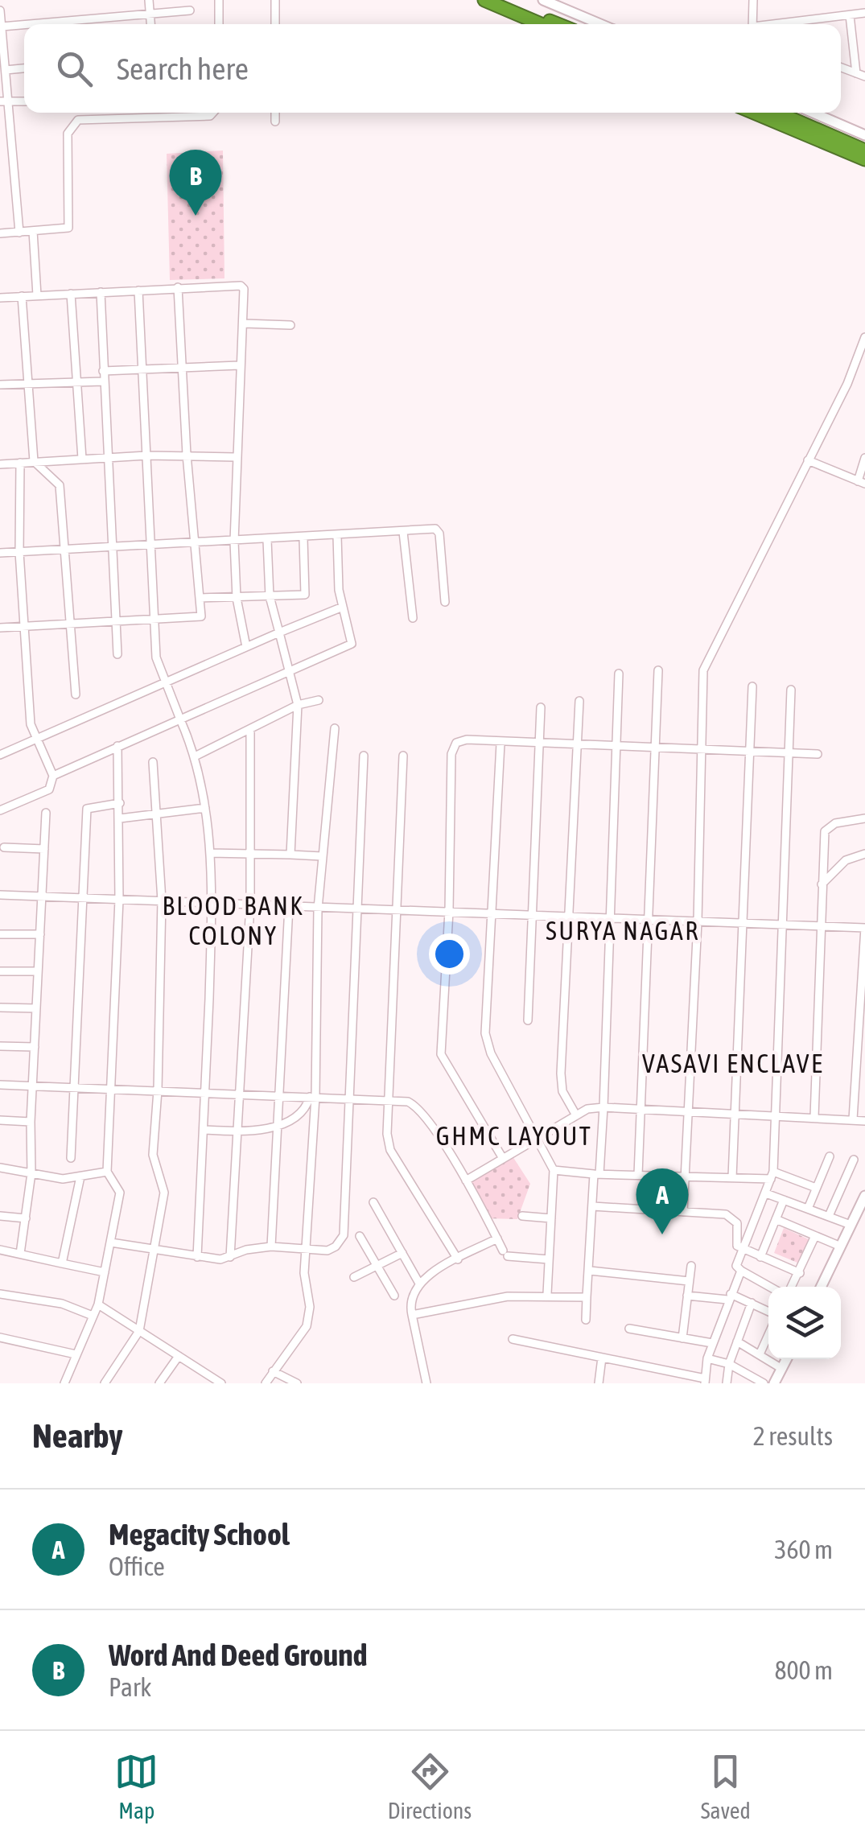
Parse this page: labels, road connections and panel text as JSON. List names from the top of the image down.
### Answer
{
  "districts": [
    "BLOOD BANK COLONY",
    "SURYA NAGAR",
    "VASAVI ENCLAVE",
    "GHMC LAYOUT"
  ],
  "page": {
    "search": "Search here",
    "pins": ["B", "A"],
    "heading": ["Nearby", "2 results"],
    "list": [
      {
        "mark": "A",
        "name": "Megacity School",
        "note": "Office",
        "value": "360 m"
      },
      {
        "mark": "B",
        "name": "Word And Deed Ground",
        "note": "Park",
        "value": "800 m"
      }
    ],
    "nav": ["Map", "Directions", "Saved"]
  }
}
